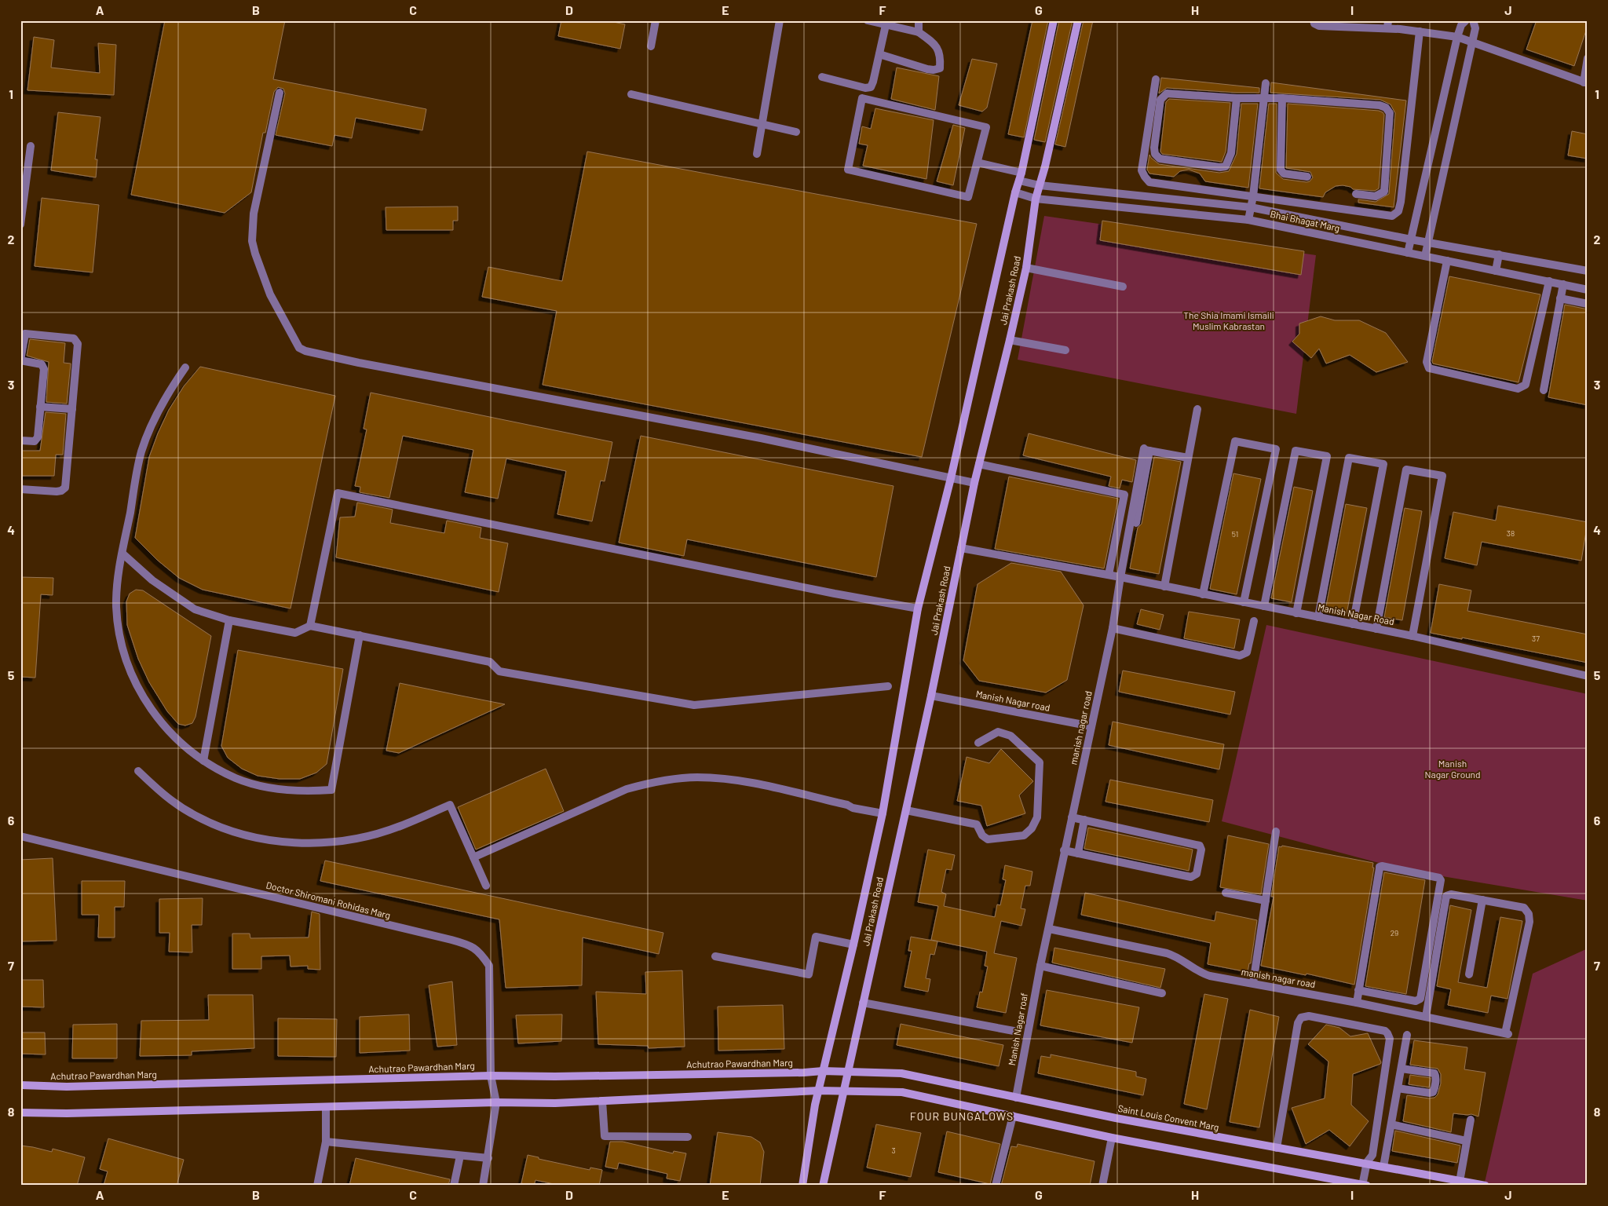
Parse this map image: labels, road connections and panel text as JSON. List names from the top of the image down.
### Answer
{
  "streets": {
    "main road": ["Jai Prakash Road", "Achutrao Pawardhan Marg", "Saint Louis Convent Marg"],
    "street": [
      "Bhai Bhagat Marg",
      "Manish Nagar Road",
      "Manish Nagar road",
      "manish nagar road",
      "Doctor Shiromani Rohidas Marg",
      "Manish Nagar roaf"
    ]
  },
  "crossings": [
    ["Bhai Bhagat Marg", "Jai Prakash Road"],
    ["Jai Prakash Road", "Manish Nagar Road"],
    ["Jai Prakash Road", "Manish Nagar road"],
    ["Jai Prakash Road", "Achutrao Pawardhan Marg"],
    ["Jai Prakash Road", "Saint Louis Convent Marg"],
    ["Manish Nagar Road", "manish nagar road"],
    ["Manish Nagar road", "manish nagar road"],
    ["manish nagar road", "Manish Nagar roaf"],
    ["Doctor Shiromani Rohidas Marg", "Achutrao Pawardhan Marg"],
    ["Manish Nagar roaf", "Saint Louis Convent Marg"],
    ["Achutrao Pawardhan Marg", "Saint Louis Convent Marg"]
  ],
  "districts": ["FOUR BUNGALOWS"],
  "parks": ["The Shia Imami Ismaili Muslim Kabrastan", "Manish Nagar Ground"],
  "house_numbers": [
    "38",
    "51",
    "37",
    "29",
    "3"
  ],
  "grid": {
    "columns": [
      "A",
      "B",
      "C",
      "D",
      "E",
      "F",
      "G",
      "H",
      "I",
      "J"
    ],
    "rows": [
      "1",
      "2",
      "3",
      "4",
      "5",
      "6",
      "7",
      "8"
    ]
  }
}
